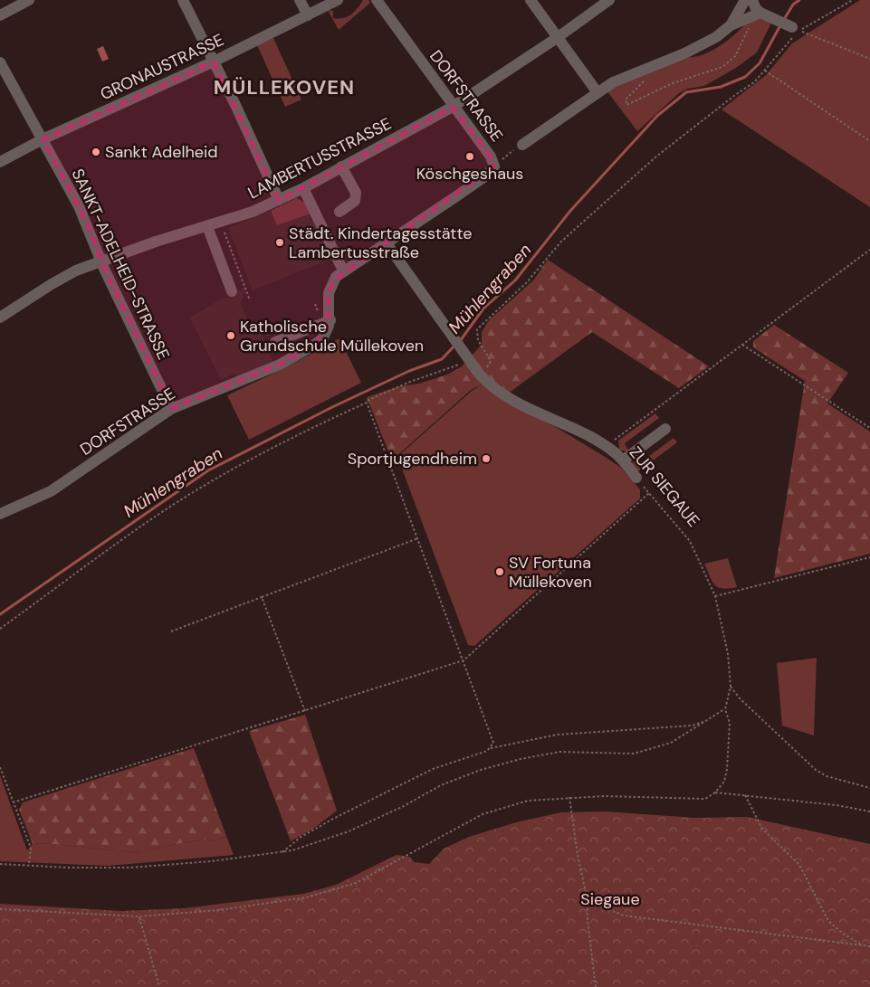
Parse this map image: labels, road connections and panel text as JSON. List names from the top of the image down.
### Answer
{
  "streets": {
    "street": [
      "GRONAUSTRASSE",
      "DORFSTRASSE",
      "LAMBERTUSSTRASSE",
      "SANKT-ADELHEID-STRASSE",
      "ZUR SIEGAUE"
    ]
  },
  "crossings": [
    ["GRONAUSTRASSE", "SANKT-ADELHEID-STRASSE"],
    ["DORFSTRASSE", "LAMBERTUSSTRASSE"],
    ["DORFSTRASSE", "SANKT-ADELHEID-STRASSE"],
    ["DORFSTRASSE", "ZUR SIEGAUE"],
    ["LAMBERTUSSTRASSE", "SANKT-ADELHEID-STRASSE"]
  ],
  "districts": ["MÜLLEKOVEN"],
  "water": ["Mühlengraben"],
  "parks": ["Siegaue"],
  "places": [
    "Sankt Adelheid",
    "Köschgeshaus",
    "Städt. Kindertagesstätte Lambertusstraße",
    "Katholische Grundschule Müllekoven",
    "Sportjugendheim",
    "SV Fortuna Müllekoven"
  ]
}
